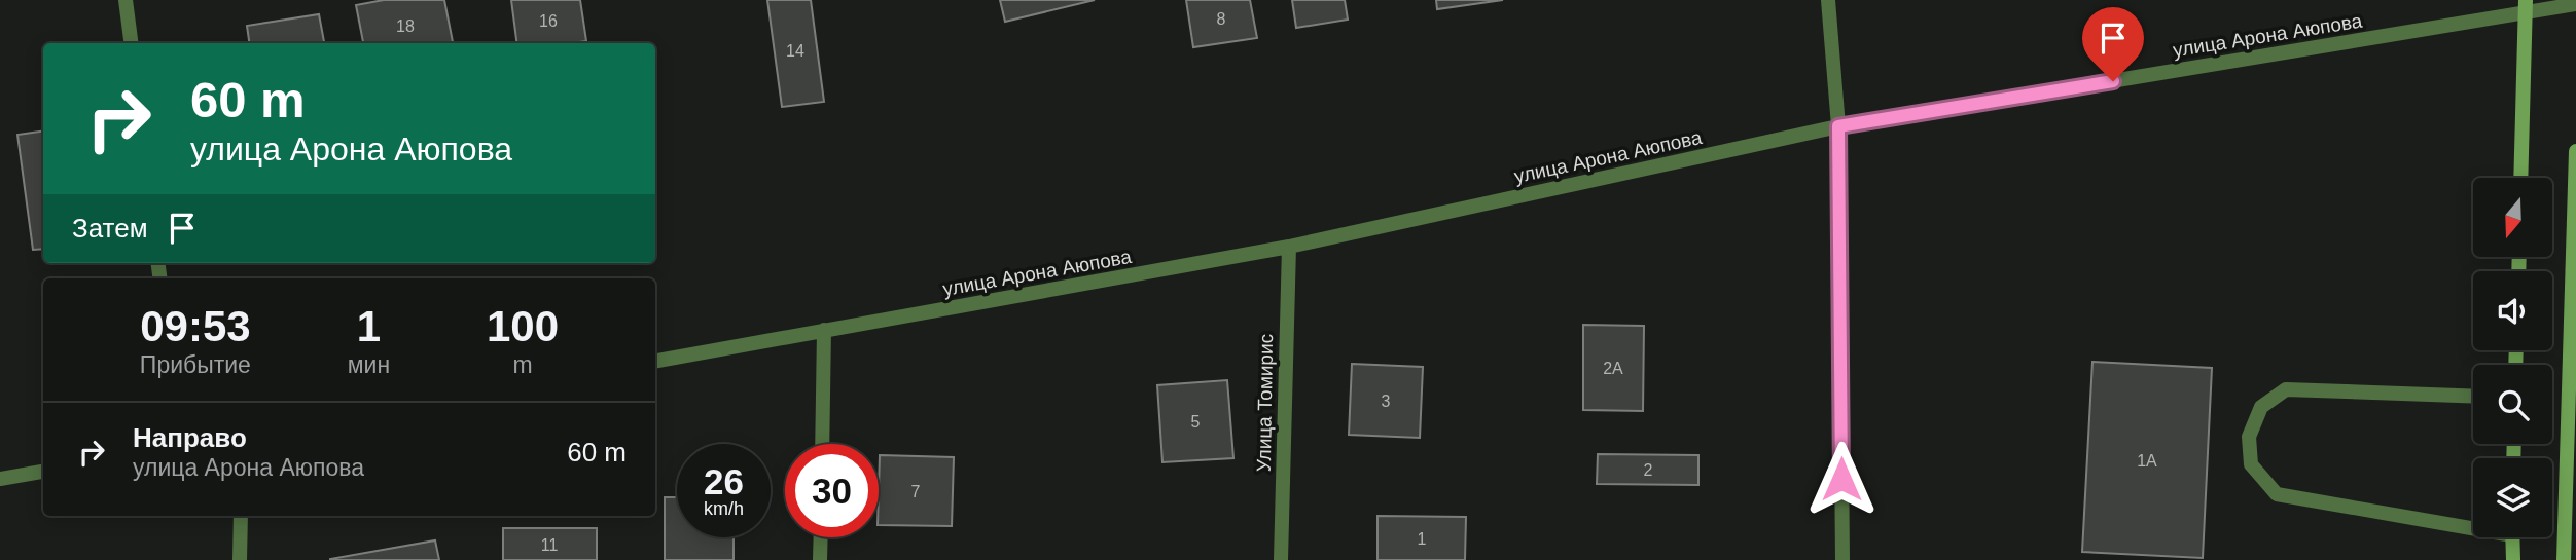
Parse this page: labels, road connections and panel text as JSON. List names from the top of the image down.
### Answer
{
  "streets": {
    "street": ["улица Арона Аюпова", "Улица Томирис"]
  },
  "crossings": [
    ["улица Арона Аюпова", "Улица Томирис"]
  ],
  "house_numbers": [
    "8",
    "16",
    "18",
    "14",
    "2А",
    "3",
    "5",
    "1А",
    "2",
    "7",
    "1",
    "11"
  ],
  "north": "bottom",
  "page": {
    "turn": ["60 m", "улица Арона Аюпова"],
    "then": "Затем",
    "eta": [
      "09:53",
      "Прибытие",
      "1",
      "мин",
      "100",
      "m"
    ],
    "list": [
      {
        "name": "Направо",
        "note": "улица Арона Аюпова",
        "value": "60 m"
      }
    ],
    "speed": "26 km/h",
    "limit": "30"
  }
}
